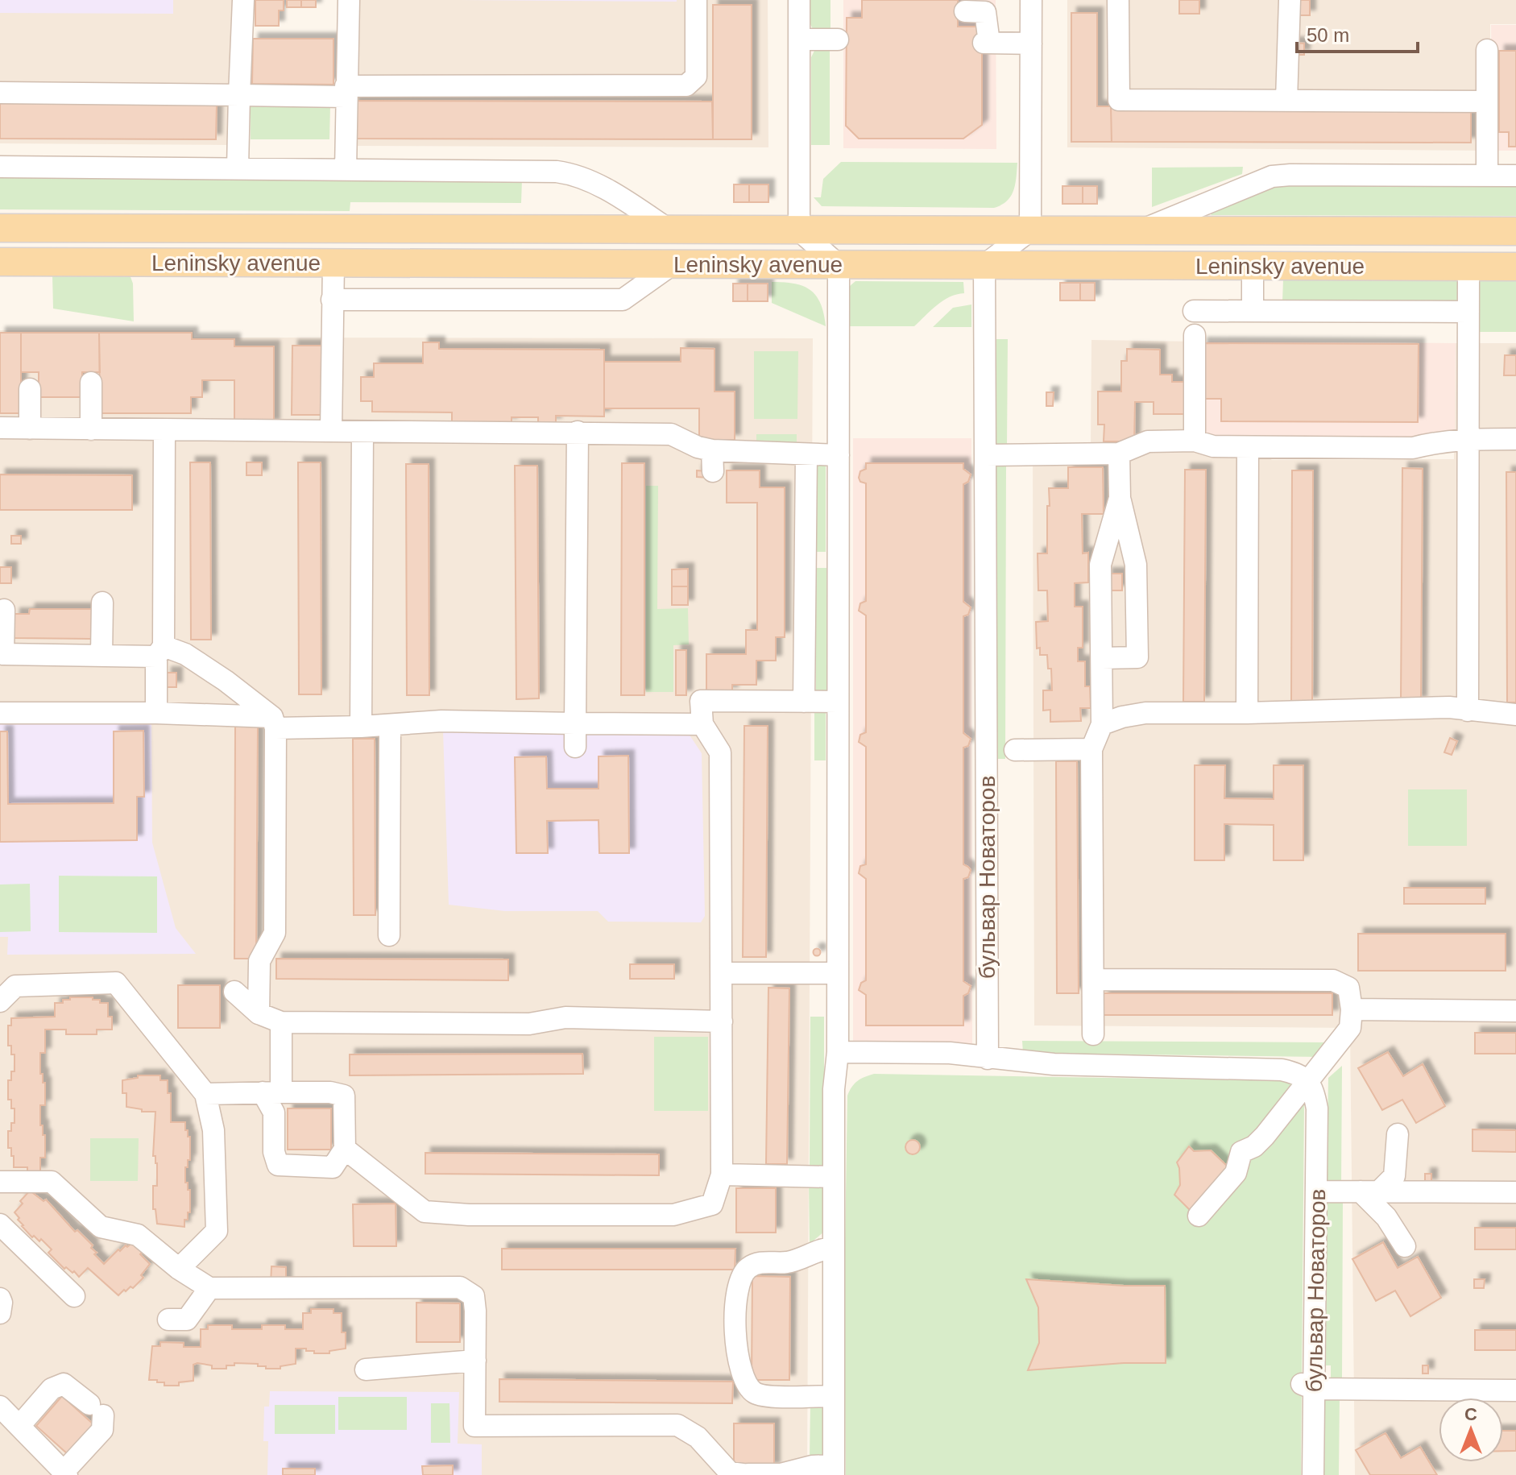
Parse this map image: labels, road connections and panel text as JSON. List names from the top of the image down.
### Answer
{
  "streets": {
    "main road": ["Leninsky avenue"],
    "street": ["бульвар Новаторов"]
  },
  "crossings": [
    ["Leninsky avenue", "бульвар Новаторов"]
  ],
  "scale_bar": "50 m",
  "north": "top"
}
